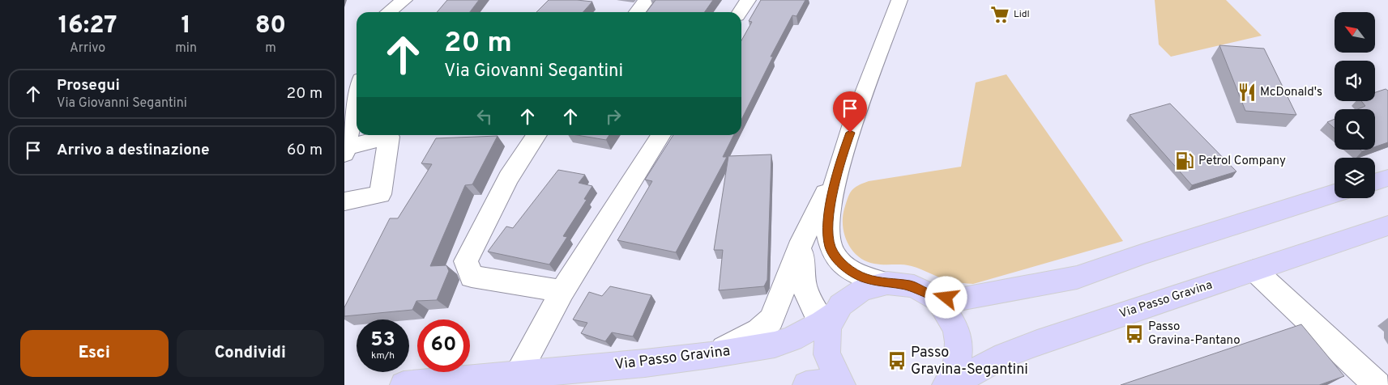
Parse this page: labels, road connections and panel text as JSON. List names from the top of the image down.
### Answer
{
  "streets": {
    "main road": ["Via Passo Gravina"]
  },
  "places": {
    "supermarket": ["Lidl"],
    "restaurant": ["McDonald's"],
    "fuel station": ["Petrol Company"],
    "bus stop": ["Passo Gravina-Pantano", "Passo Gravina-Segantini"]
  },
  "north": "top left",
  "page": {
    "eta": [
      "16:27",
      "Arrivo",
      "1",
      "min",
      "80",
      "m"
    ],
    "turn": ["20 m", "Via Giovanni Segantini"],
    "list": [
      {
        "name": "Prosegui",
        "note": "Via Giovanni Segantini",
        "value": "20 m"
      },
      {
        "name": "Arrivo a destinazione",
        "value": "60 m"
      }
    ],
    "speed": "53 km/h",
    "limit": "60",
    "buttons": ["Esci", "Condividi"]
  }
}
